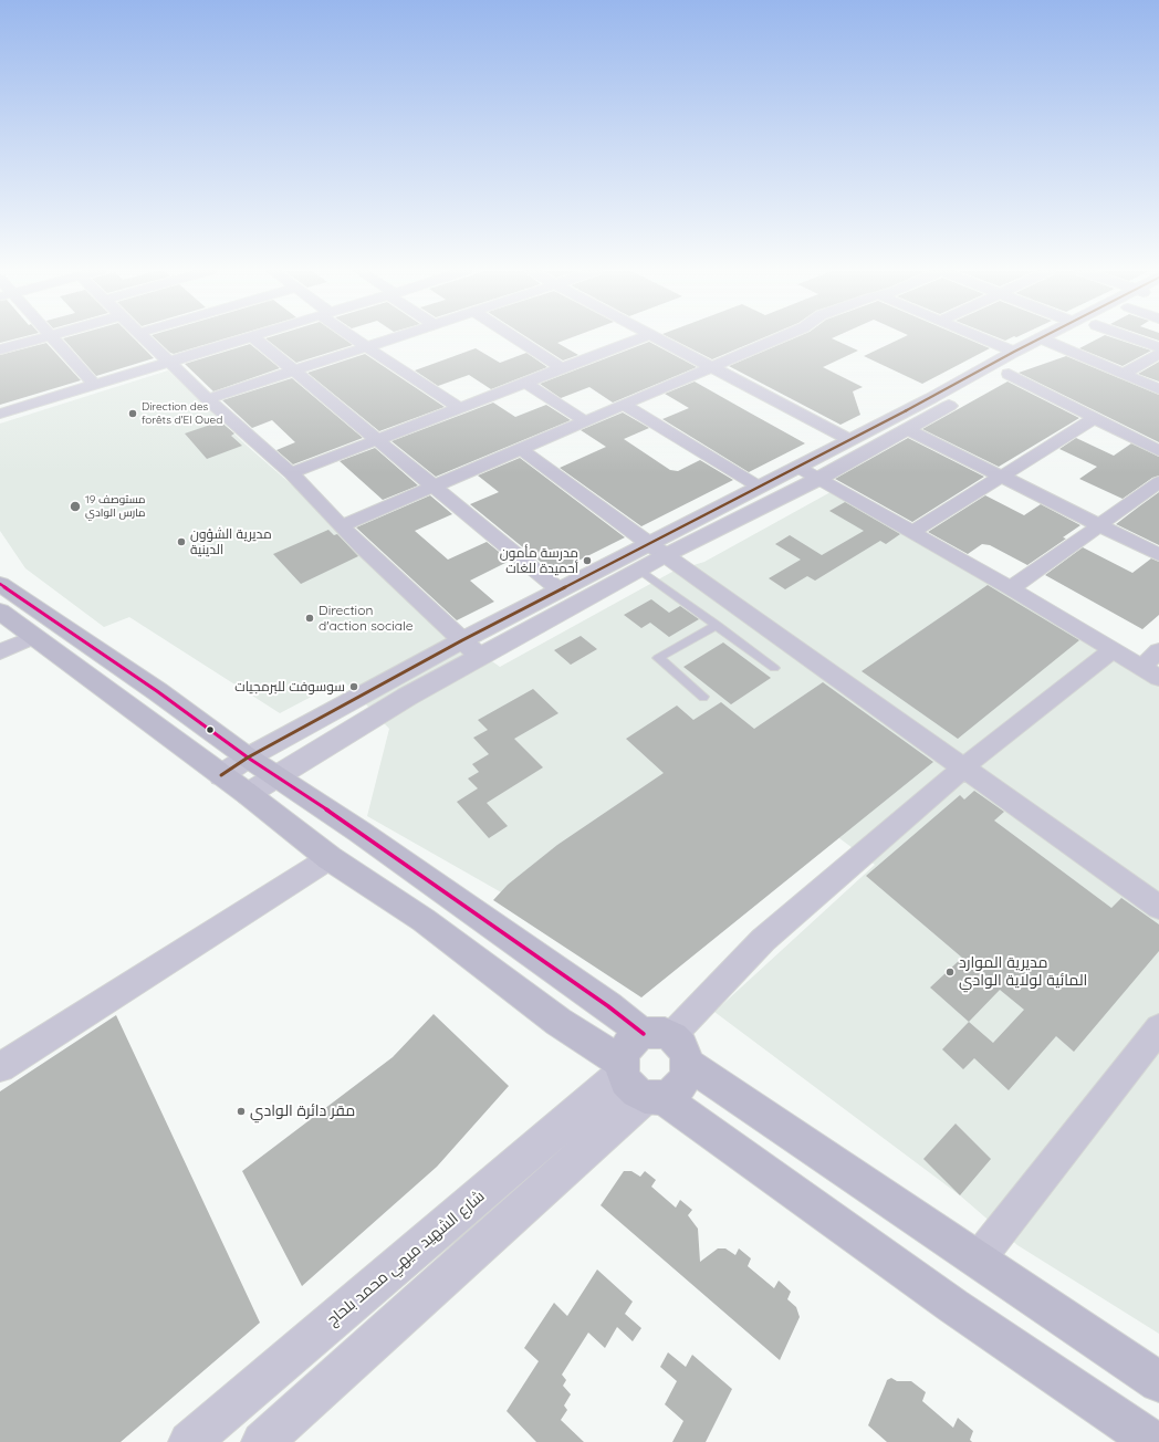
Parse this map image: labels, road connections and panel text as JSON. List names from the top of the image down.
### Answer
{
  "streets": {
    "street": ["شارع الشهيد ميهي محمد بلحاج"]
  },
  "places": [
    "Direction des forêts d'El Oued",
    "مستوصف 19 مارس الوادي",
    "مديرية الشؤون الدينية",
    "مدرسة مأمون أحميدة للغات",
    "Direction d'action sociale",
    "سوسوفت للبرمجيات",
    "مديرية الموارد المائية لولاية الوادي",
    "مقر دائرة الوادي"
  ]
}
